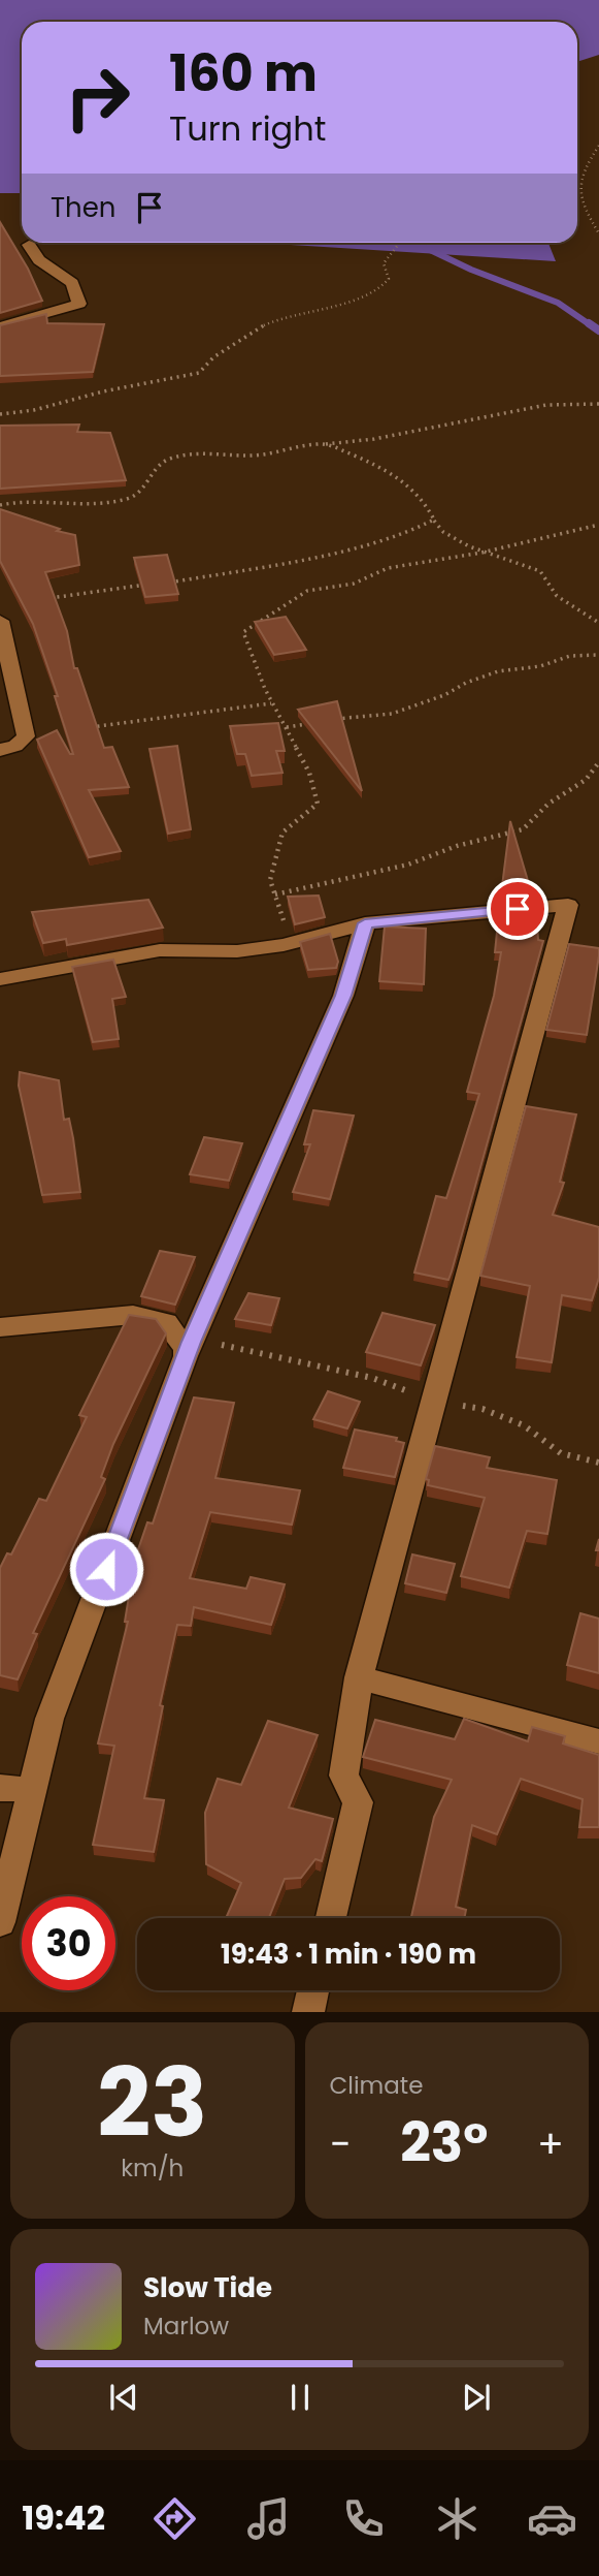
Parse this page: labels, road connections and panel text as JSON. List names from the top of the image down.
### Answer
{
  "page": {
    "turn": ["160 m", "Turn right"],
    "then": "Then",
    "limit": "30",
    "trip": "19:43 · 1 min · 190 m",
    "tile": [
      ["23", "km/h"],
      "Climate"
    ],
    "heat": ["−", "23°", "+"],
    "song": ["Slow Tide", "Marlow"],
    "tabs": "19:42"
  }
}
